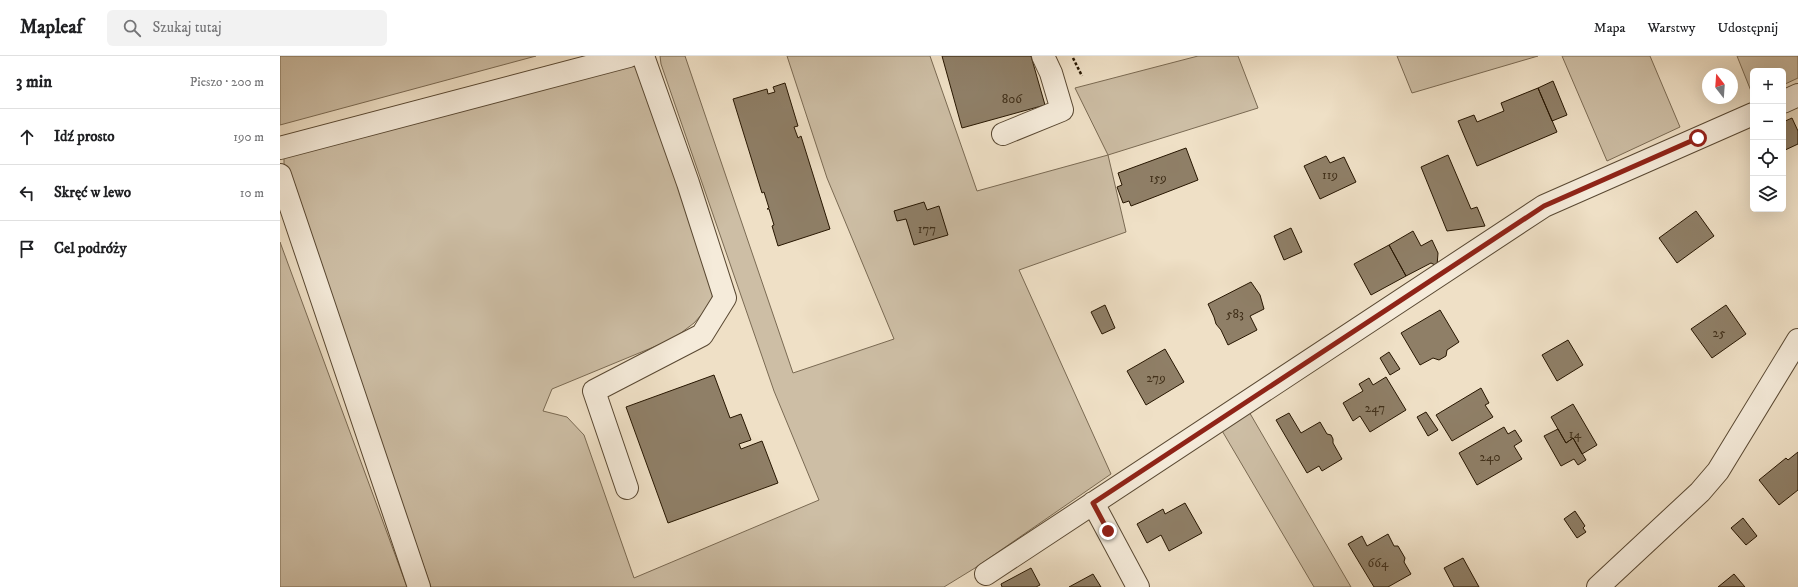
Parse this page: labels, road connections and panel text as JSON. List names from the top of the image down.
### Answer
{
  "house_numbers": [
    "806",
    "119",
    "159",
    "177",
    "583",
    "25",
    "279",
    "247",
    "14",
    "240",
    "664"
  ],
  "north": "top",
  "page": {
    "header": "Mapleaf",
    "search": "Szukaj tutaj",
    "nav": ["Mapa", "Warstwy", "Udostępnij"],
    "heading": ["3 min", "Pieszo · 200 m"],
    "map_buttons": ["+", "−"],
    "list": [
      ["Idź prosto", "190 m"],
      ["Skręć w lewo", "10 m"],
      "Cel podróży"
    ]
  }
}
